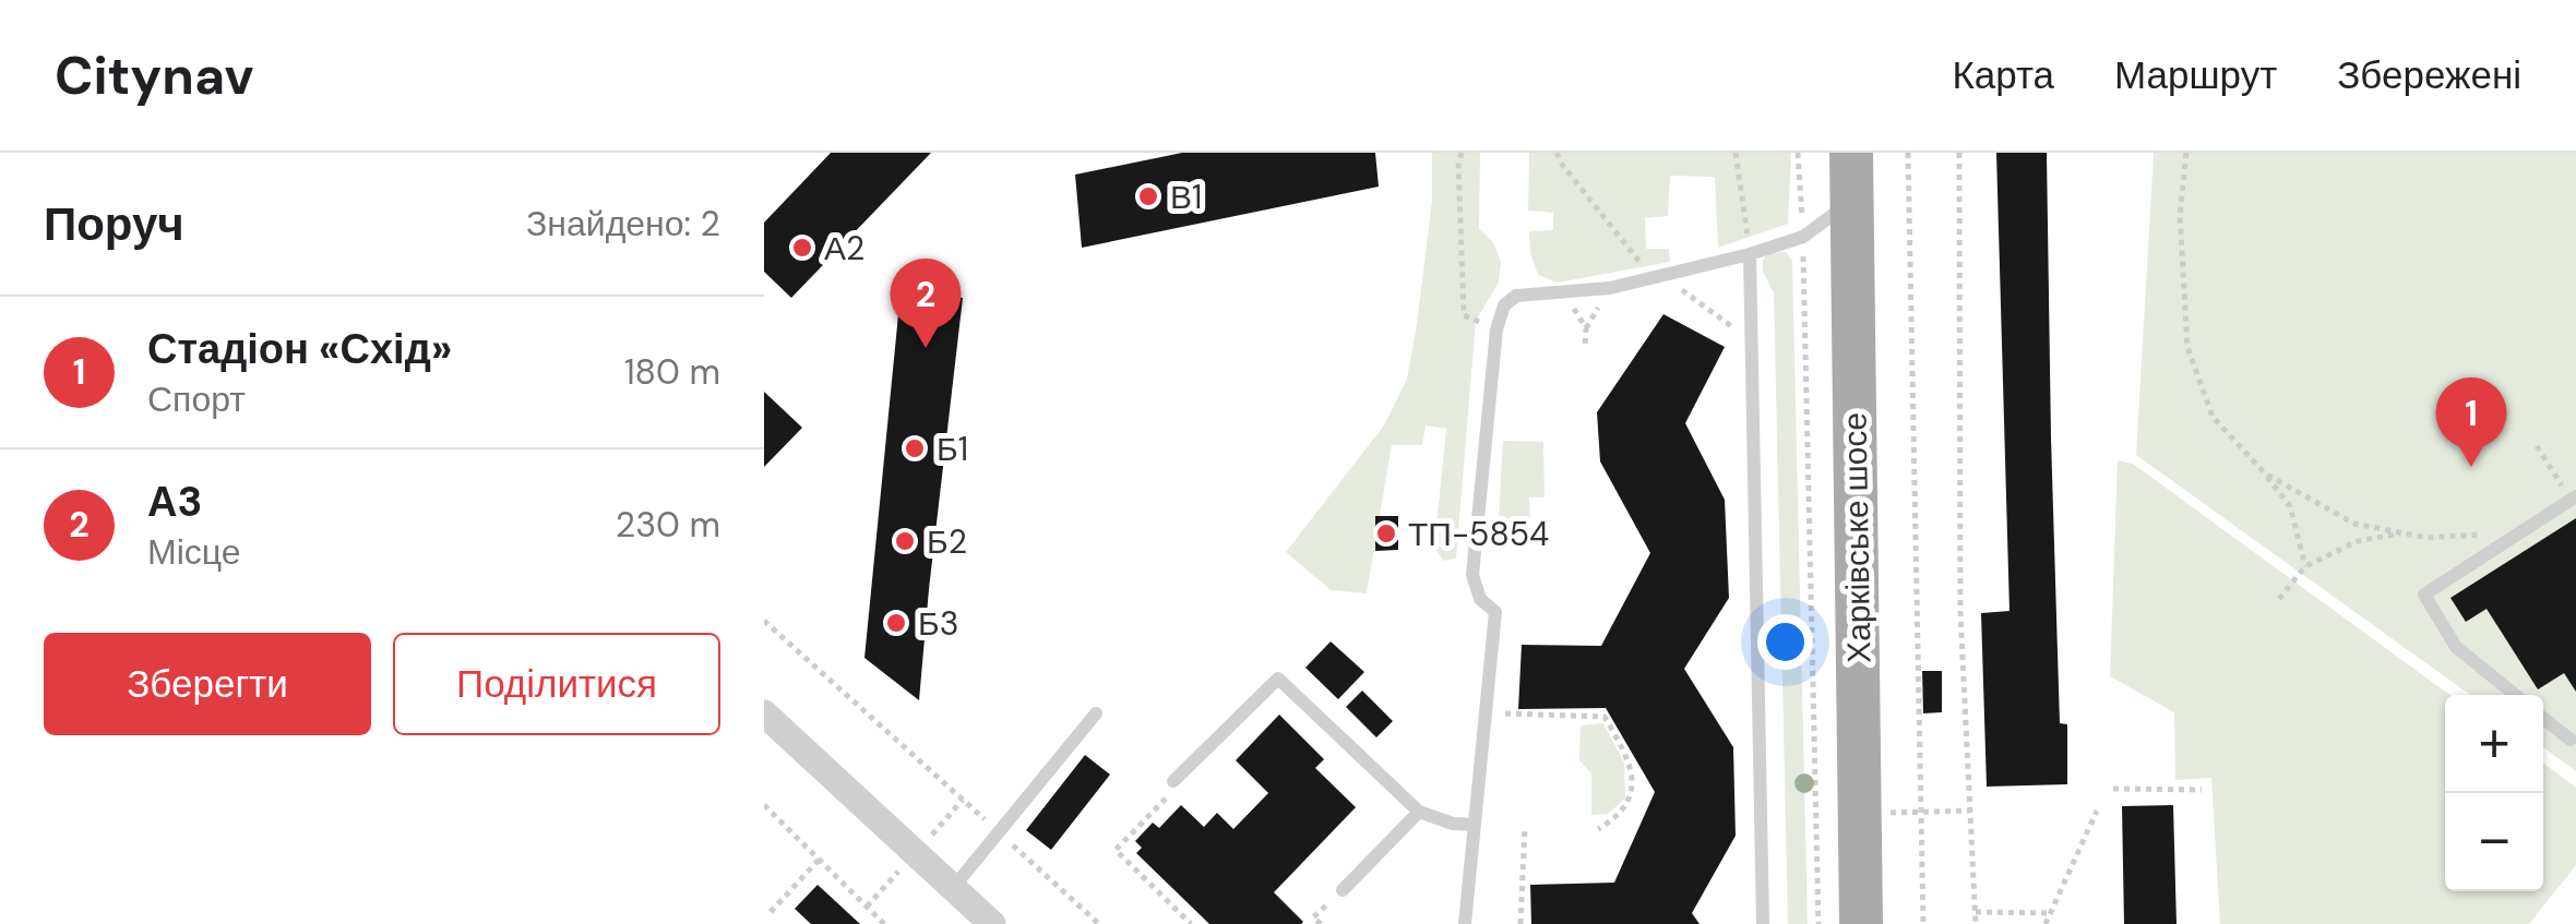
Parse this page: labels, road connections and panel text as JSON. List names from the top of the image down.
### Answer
{
  "streets": {
    "main road": ["Харківське шосе"]
  },
  "places": [
    "В1",
    "А2",
    "Б1",
    "ТП-5854",
    "Б2",
    "Б3"
  ],
  "page": {
    "header": "Citynav",
    "nav": ["Карта", "Маршрут", "Збережені"],
    "heading": ["Поруч", "Знайдено: 2"],
    "pins": ["2", "1"],
    "list": [
      {
        "mark": "1",
        "name": "Стадіон «Схід»",
        "note": "Спорт",
        "value": "180 m"
      },
      {
        "mark": "2",
        "name": "А3",
        "note": "Місце",
        "value": "230 m"
      }
    ],
    "buttons": ["Зберегти", "Поділитися"],
    "map_buttons": ["+", "−"]
  }
}
